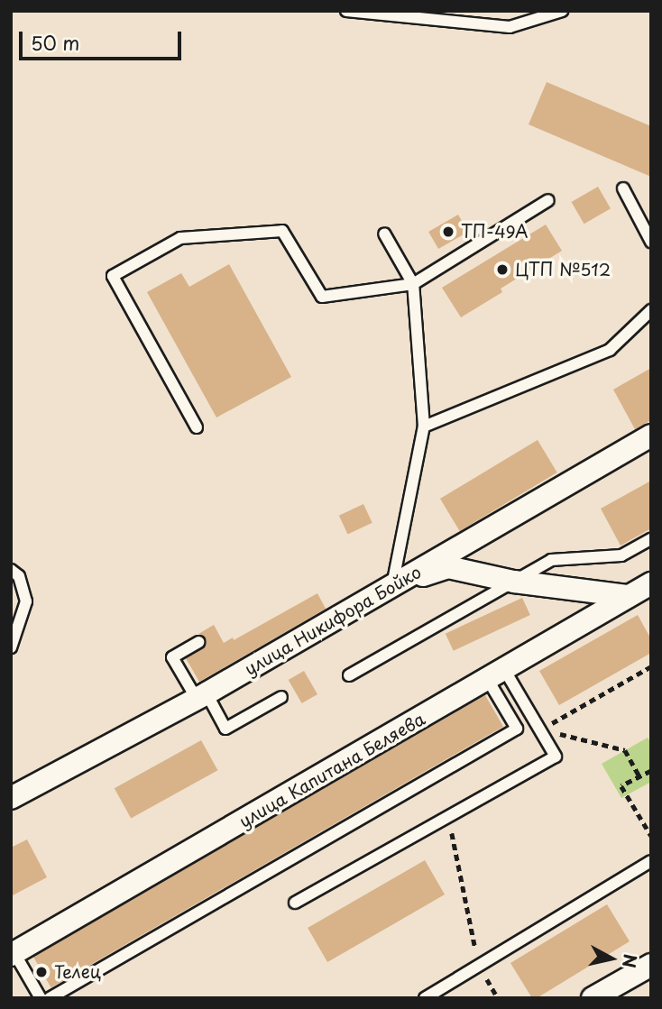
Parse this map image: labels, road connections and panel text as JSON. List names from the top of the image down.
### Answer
{
  "streets": {
    "street": ["улица Никифора Бойко", "улица Капитана Беляева"]
  },
  "places": ["ТП-49А", "ЦТП №512", "Телец"],
  "scale_bar": "50 m",
  "north": "right"
}
